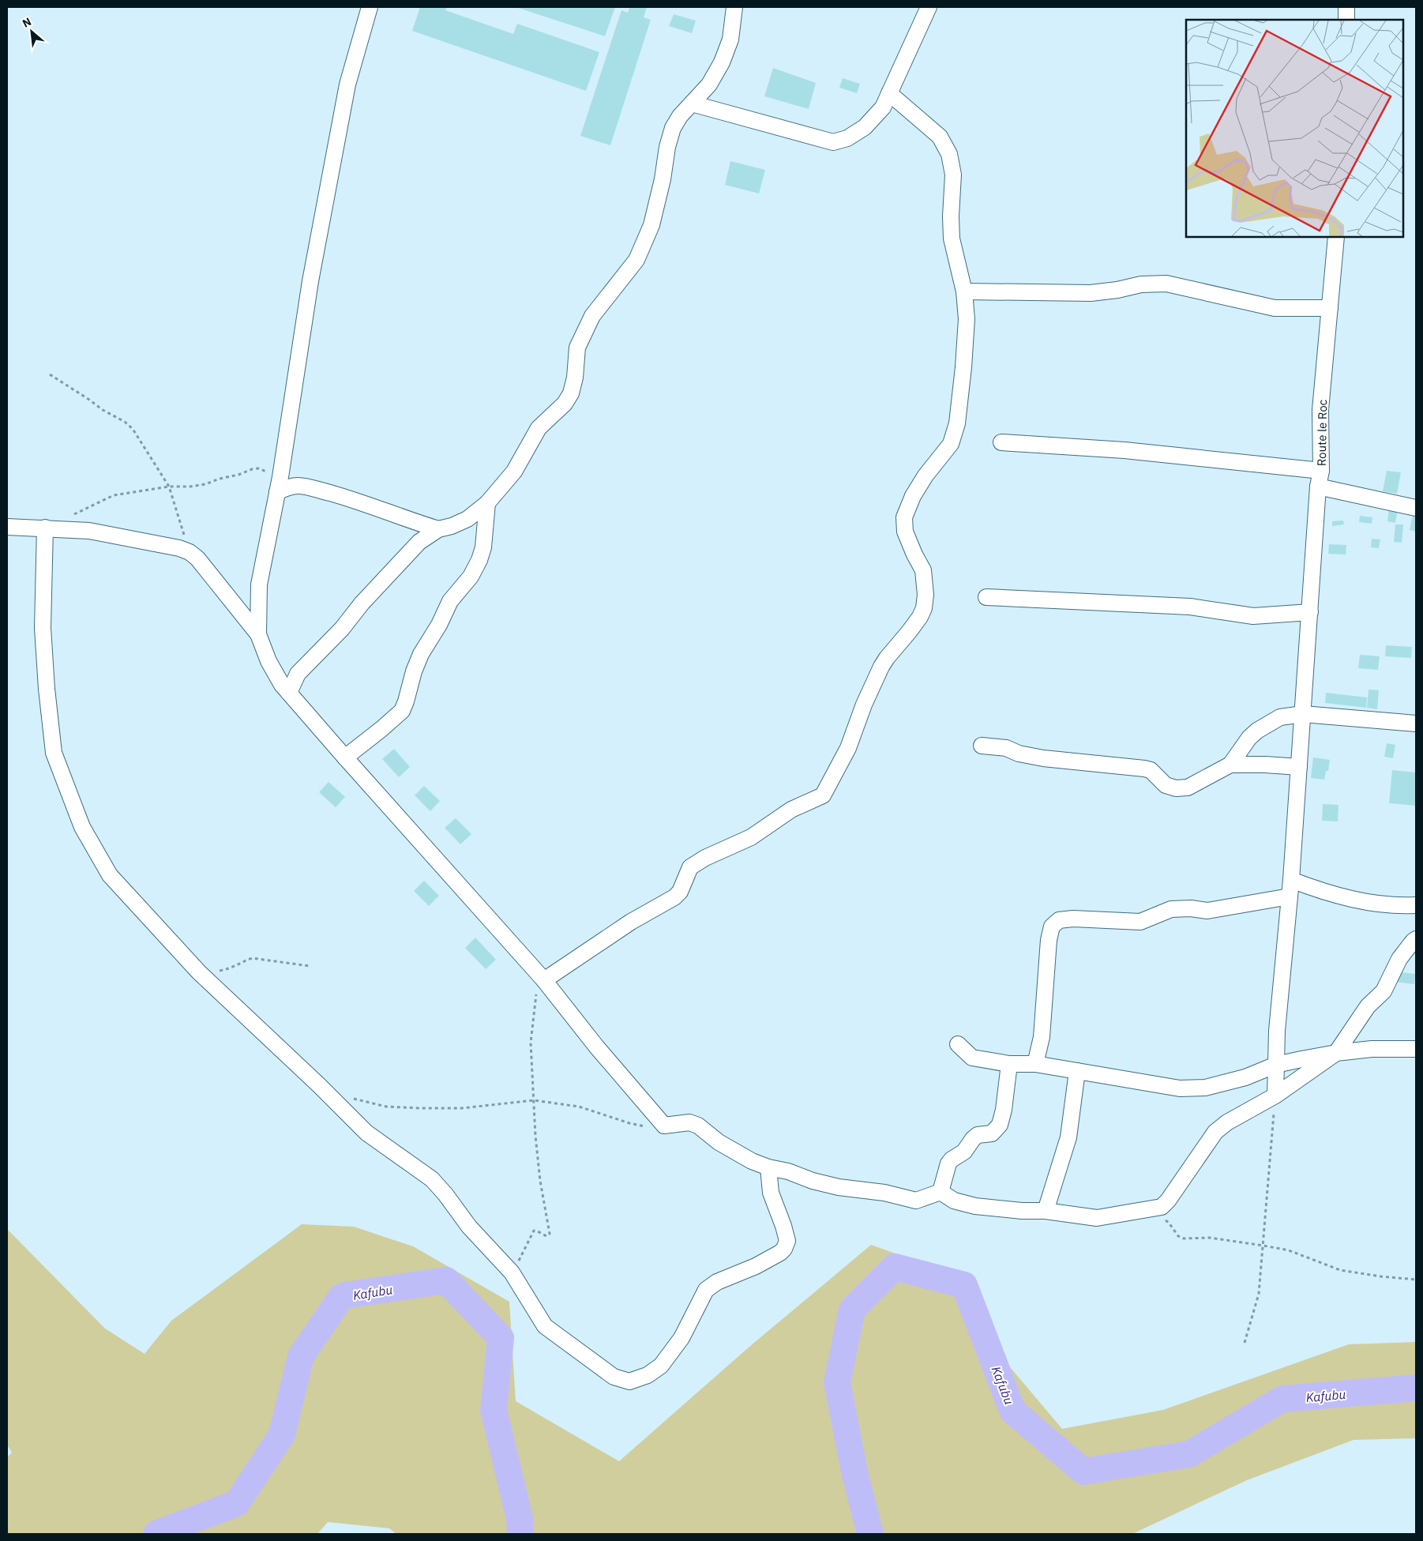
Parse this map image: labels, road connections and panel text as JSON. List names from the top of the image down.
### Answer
{
  "streets": {
    "street": ["Route le Roc"]
  },
  "water": ["Kafubu"],
  "north": "top left"
}
